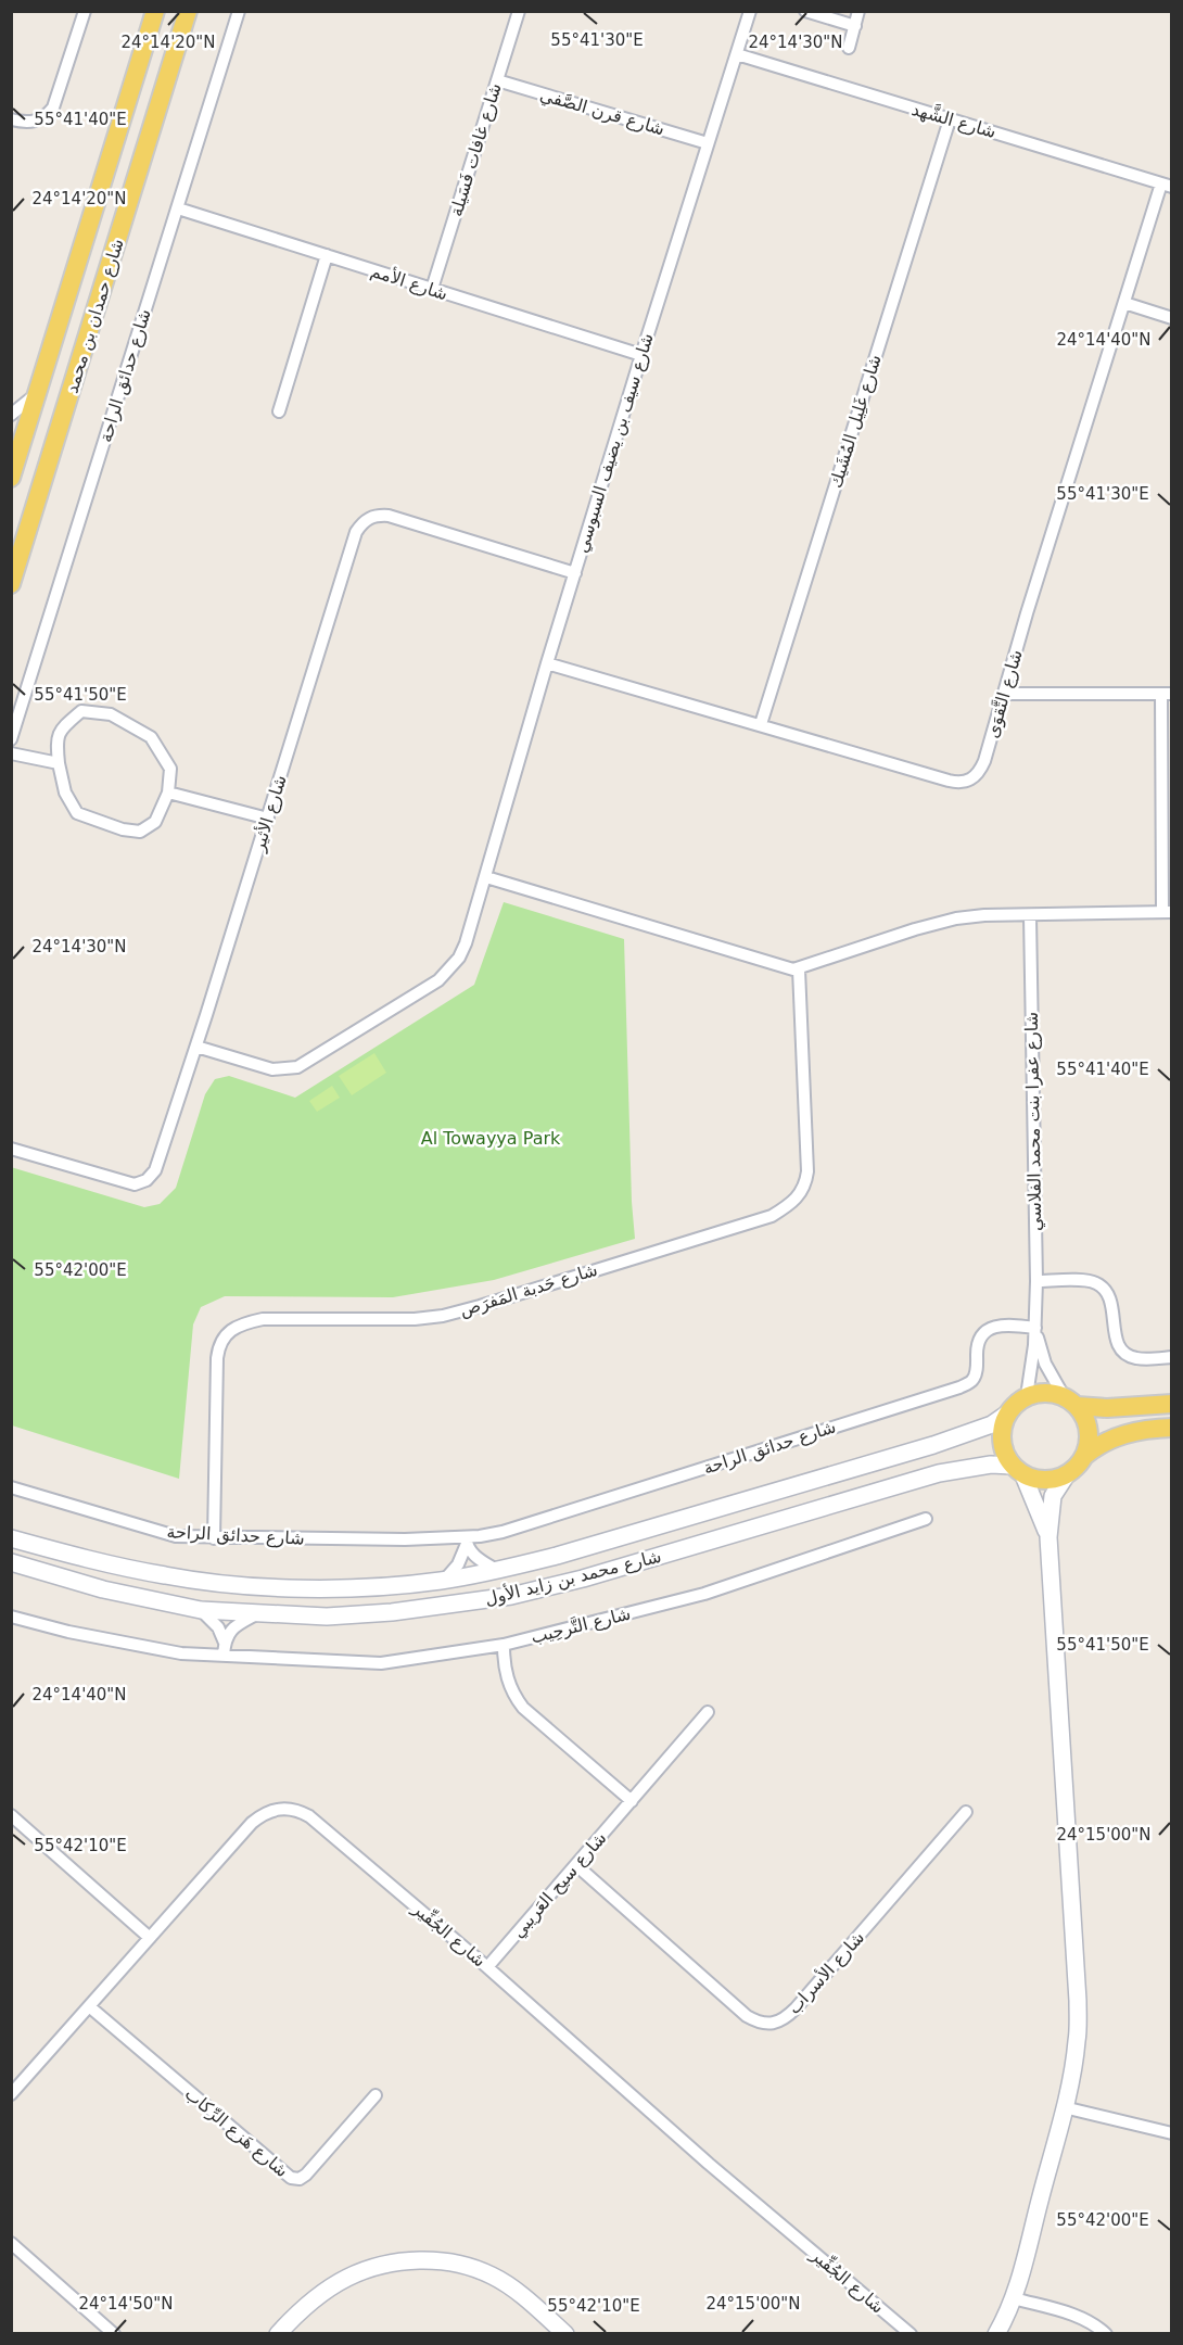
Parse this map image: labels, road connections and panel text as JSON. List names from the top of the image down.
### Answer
{
  "streets": {
    "main road": ["شارع حمدان بن محمد", "شارع محمد بن زايد الأول"],
    "street": [
      "شارع قرن الصَّفي",
      "شارع الشَّهد",
      "شارع غافات فَسَيلة",
      "شارع الأمم",
      "شارع حدائق الراحة",
      "شارع غَلِيل المُشَيك",
      "شارع سيف بن يضيف السبوسي",
      "شارع التَّقوَى",
      "شارع الأثير",
      "شارع عفرا بنت محمد الفلاسي",
      "شارع حَدبة المَفرَص",
      "شارع التَّرحِيب",
      "شارع سيح العَريبي",
      "شارع الجُفِّير",
      "شارع الأسراب",
      "شارع هَزع الرِّكاب"
    ]
  },
  "crossings": [
    ["شارع قرن الصَّفي", "شارع غافات فَسَيلة"],
    ["شارع قرن الصَّفي", "شارع سيف بن يضيف السبوسي"],
    ["شارع الشَّهد", "شارع غَلِيل المُشَيك"],
    ["شارع الشَّهد", "شارع سيف بن يضيف السبوسي"],
    ["شارع الشَّهد", "شارع التَّقوَى"],
    ["شارع غافات فَسَيلة", "شارع الأمم"],
    ["شارع الأمم", "شارع حدائق الراحة"],
    ["شارع الأمم", "شارع سيف بن يضيف السبوسي"],
    ["شارع حدائق الراحة", "شارع عفرا بنت محمد الفلاسي"],
    ["شارع حدائق الراحة", "شارع حَدبة المَفرَص"],
    ["شارع غَلِيل المُشَيك", "شارع التَّقوَى"],
    ["شارع سيف بن يضيف السبوسي", "شارع التَّقوَى"],
    ["شارع سيف بن يضيف السبوسي", "شارع الأثير"],
    ["شارع عفرا بنت محمد الفلاسي", "شارع محمد بن زايد الأول"],
    ["شارع سيح العَريبي", "شارع الجُفِّير"],
    ["شارع سيح العَريبي", "شارع الأسراب"],
    ["شارع الجُفِّير", "شارع هَزع الرِّكاب"]
  ],
  "parks": ["Al Towayya Park"],
  "coordinates": [
    "55°41'30\"E",
    "24°14'20\"N",
    "24°14'30\"N",
    "55°41'40\"E",
    "24°14'40\"N",
    "55°41'50\"E",
    "55°42'00\"E",
    "24°15'00\"N",
    "55°42'10\"E",
    "24°14'50\"N"
  ]
}
